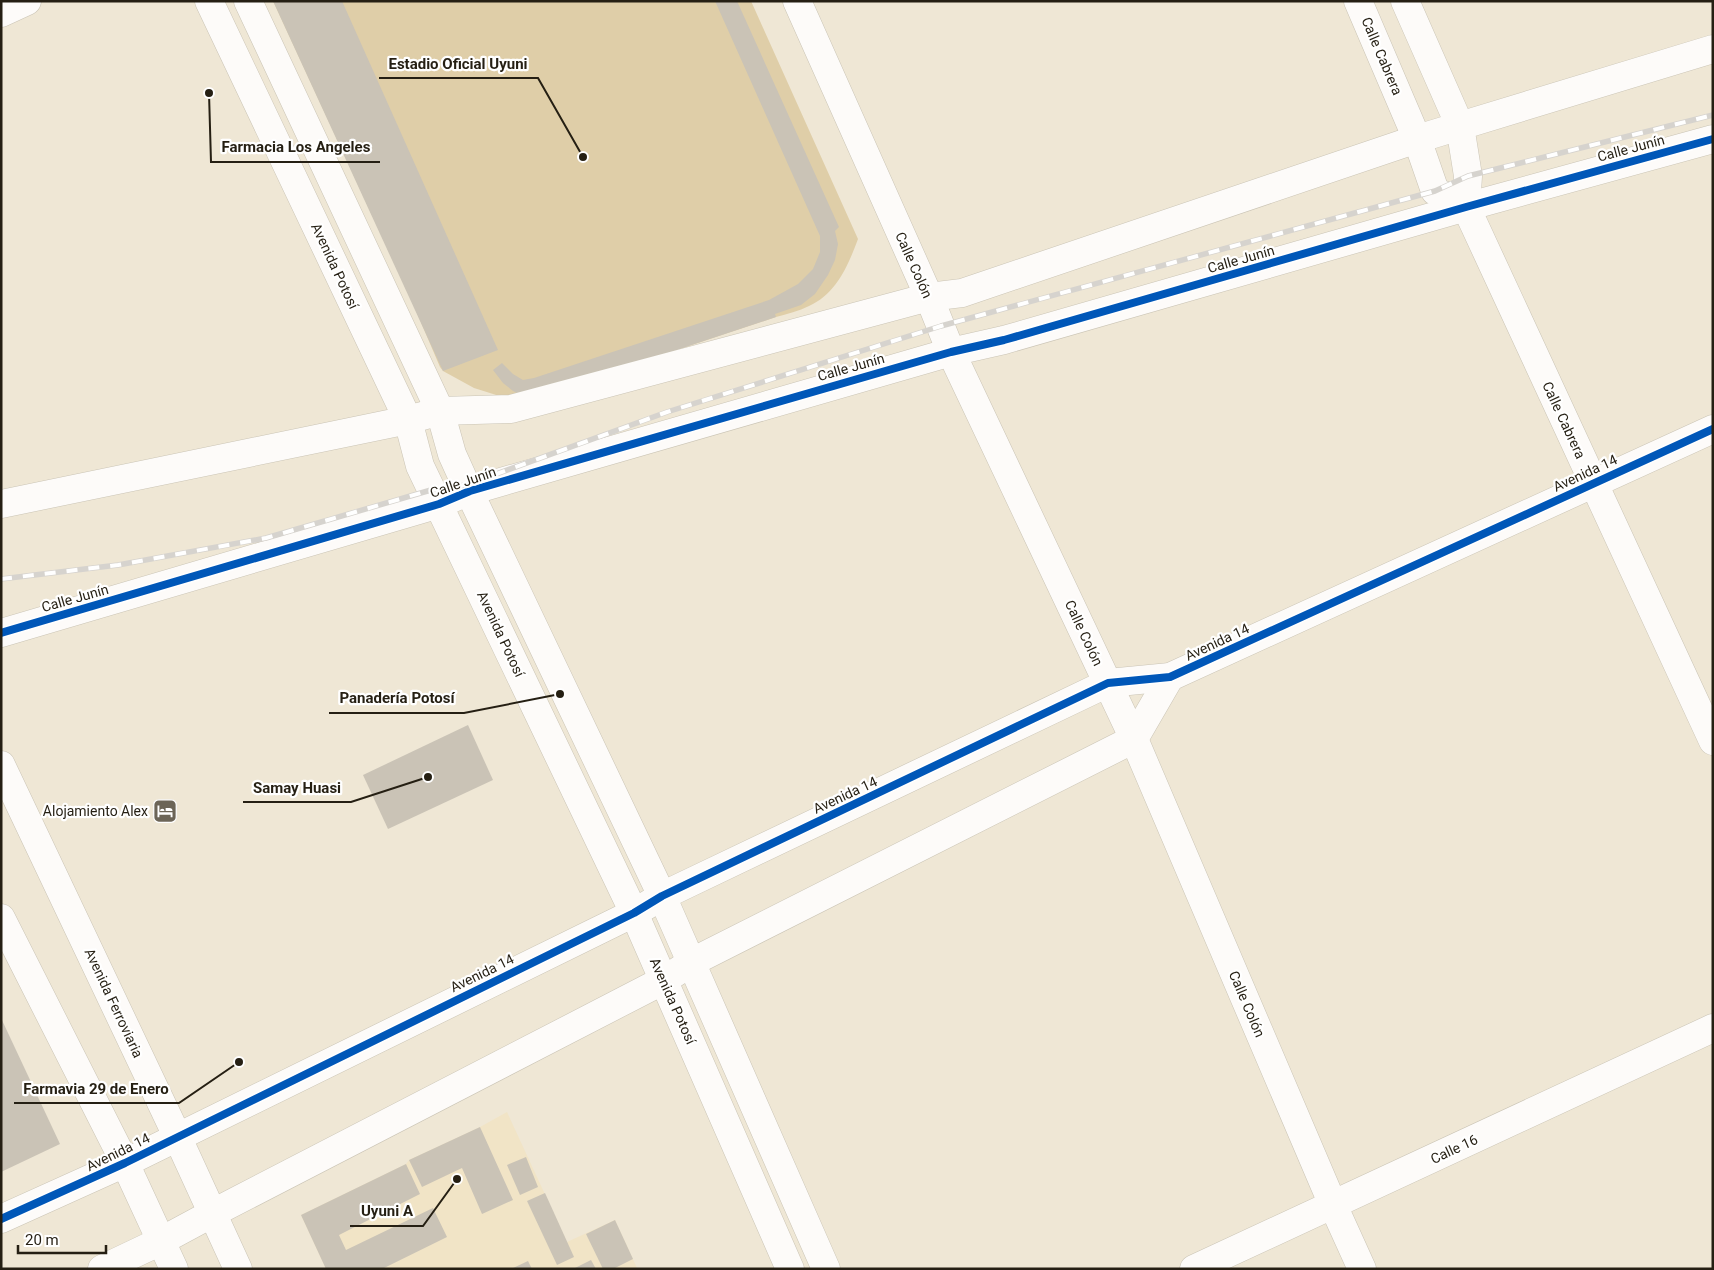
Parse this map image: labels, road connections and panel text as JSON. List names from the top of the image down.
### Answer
{
  "streets": {
    "main road": [
      "Calle Cabrera",
      "Calle Junín",
      "Calle Colón",
      "Avenida Potosí",
      "Avenida 14",
      "Avenida Ferroviaria",
      "Calle 16"
    ]
  },
  "crossings": [
    ["Calle Cabrera", "Calle Junín"],
    ["Calle Cabrera", "Avenida 14"],
    ["Calle Junín", "Calle Colón"],
    ["Calle Junín", "Avenida Potosí"],
    ["Calle Colón", "Avenida 14"],
    ["Calle Colón", "Calle 16"],
    ["Avenida Potosí", "Avenida 14"],
    ["Avenida 14", "Avenida Ferroviaria"]
  ],
  "places": {
    "other": [
      "Farmacia Los Angeles",
      "Estadio Oficial Uyuni",
      "Panadería Potosí",
      "Samay Huasi",
      "Farmavia 29 de Enero",
      "Uyuni A"
    ],
    "hotel": ["Alojamiento Alex"]
  },
  "scale_bar": "20 m"
}
